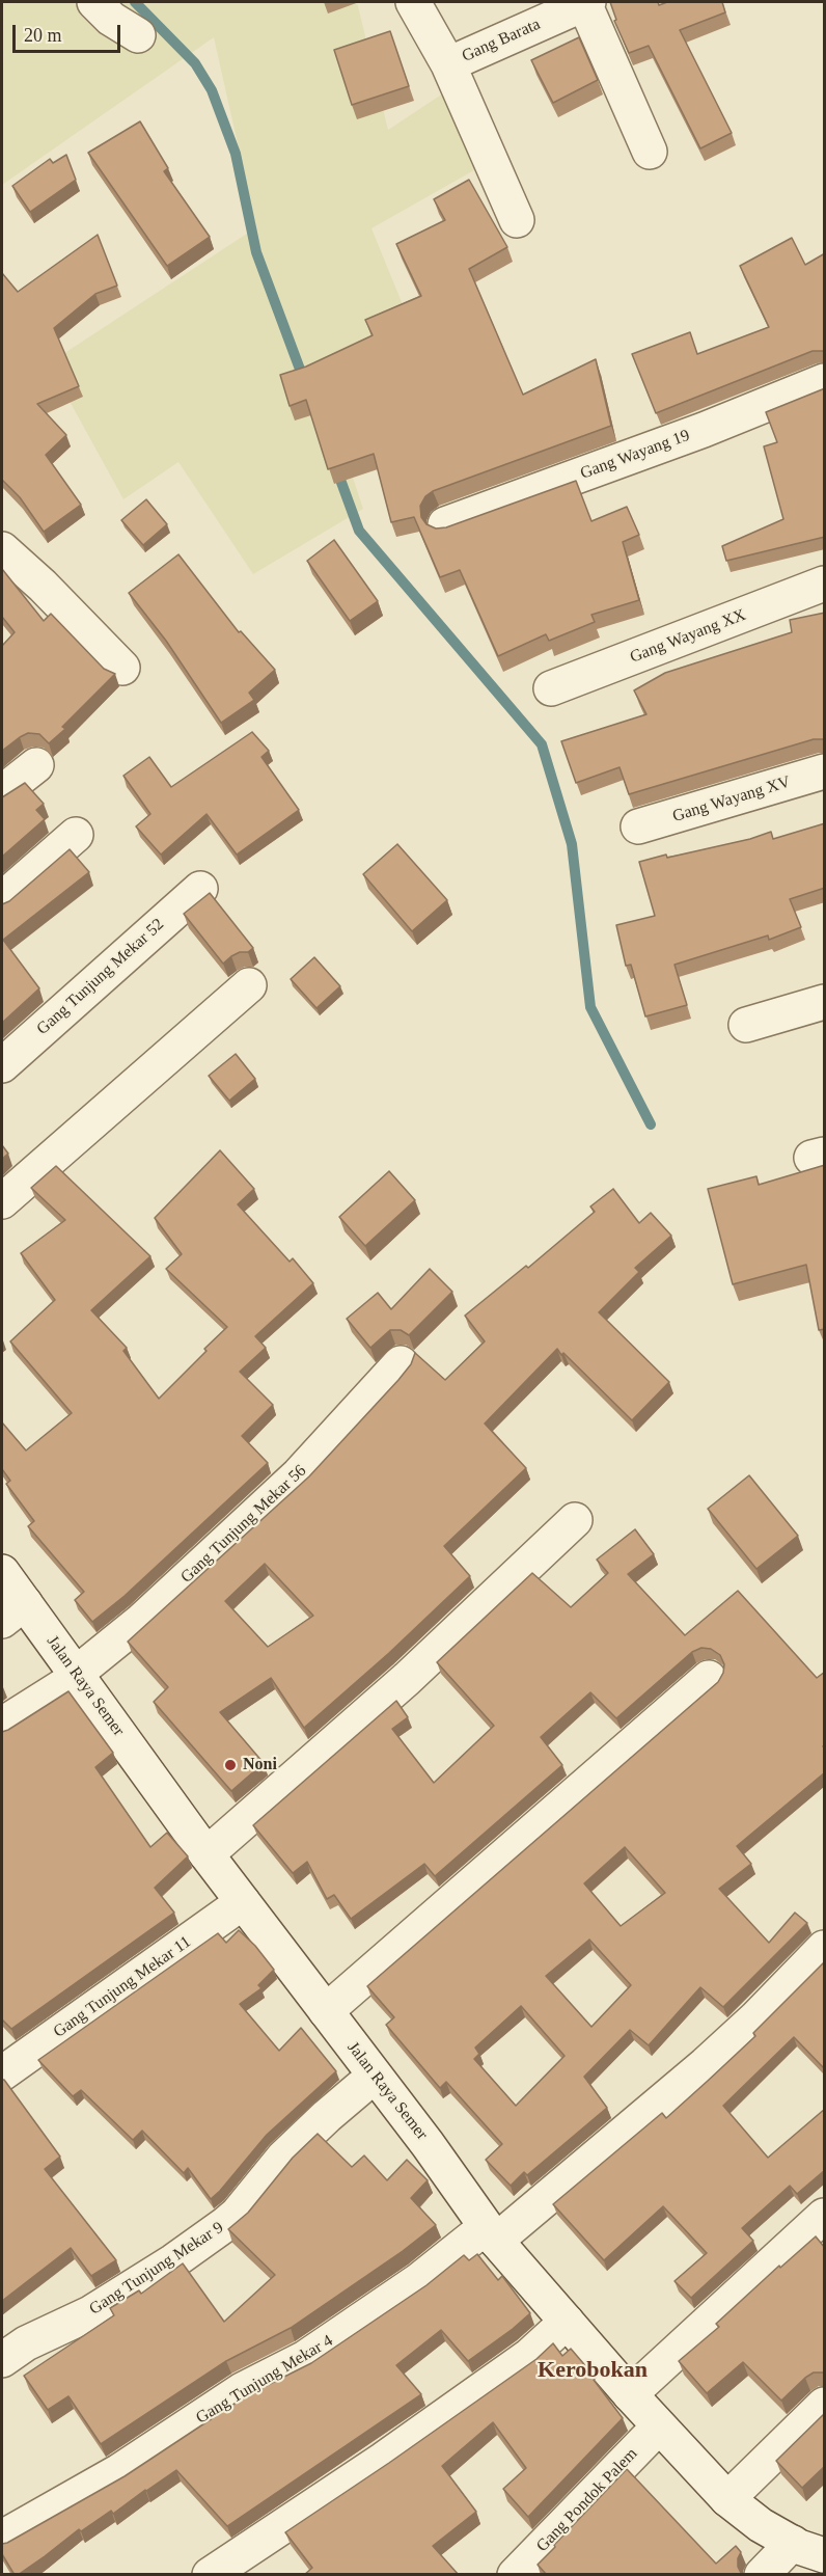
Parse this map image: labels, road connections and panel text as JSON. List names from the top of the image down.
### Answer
{
  "streets": {
    "street": [
      "Gang Barata",
      "Gang Wayang 19",
      "Gang Wayang XX",
      "Gang Wayang XV",
      "Gang Tunjung Mekar 52",
      "Gang Tunjung Mekar 56",
      "Jalan Raya Semer",
      "Gang Tunjung Mekar 11",
      "Gang Tunjung Mekar 9",
      "Gang Tunjung Mekar 4",
      "Gang Pondok Palem"
    ]
  },
  "crossings": [
    ["Gang Tunjung Mekar 56", "Jalan Raya Semer"],
    ["Jalan Raya Semer", "Gang Tunjung Mekar 11"],
    ["Jalan Raya Semer", "Gang Tunjung Mekar 9"],
    ["Jalan Raya Semer", "Gang Tunjung Mekar 4"],
    ["Jalan Raya Semer", "Gang Pondok Palem"]
  ],
  "districts": ["Kerobokan"],
  "places": ["Noni"],
  "scale_bar": "20 m"
}
